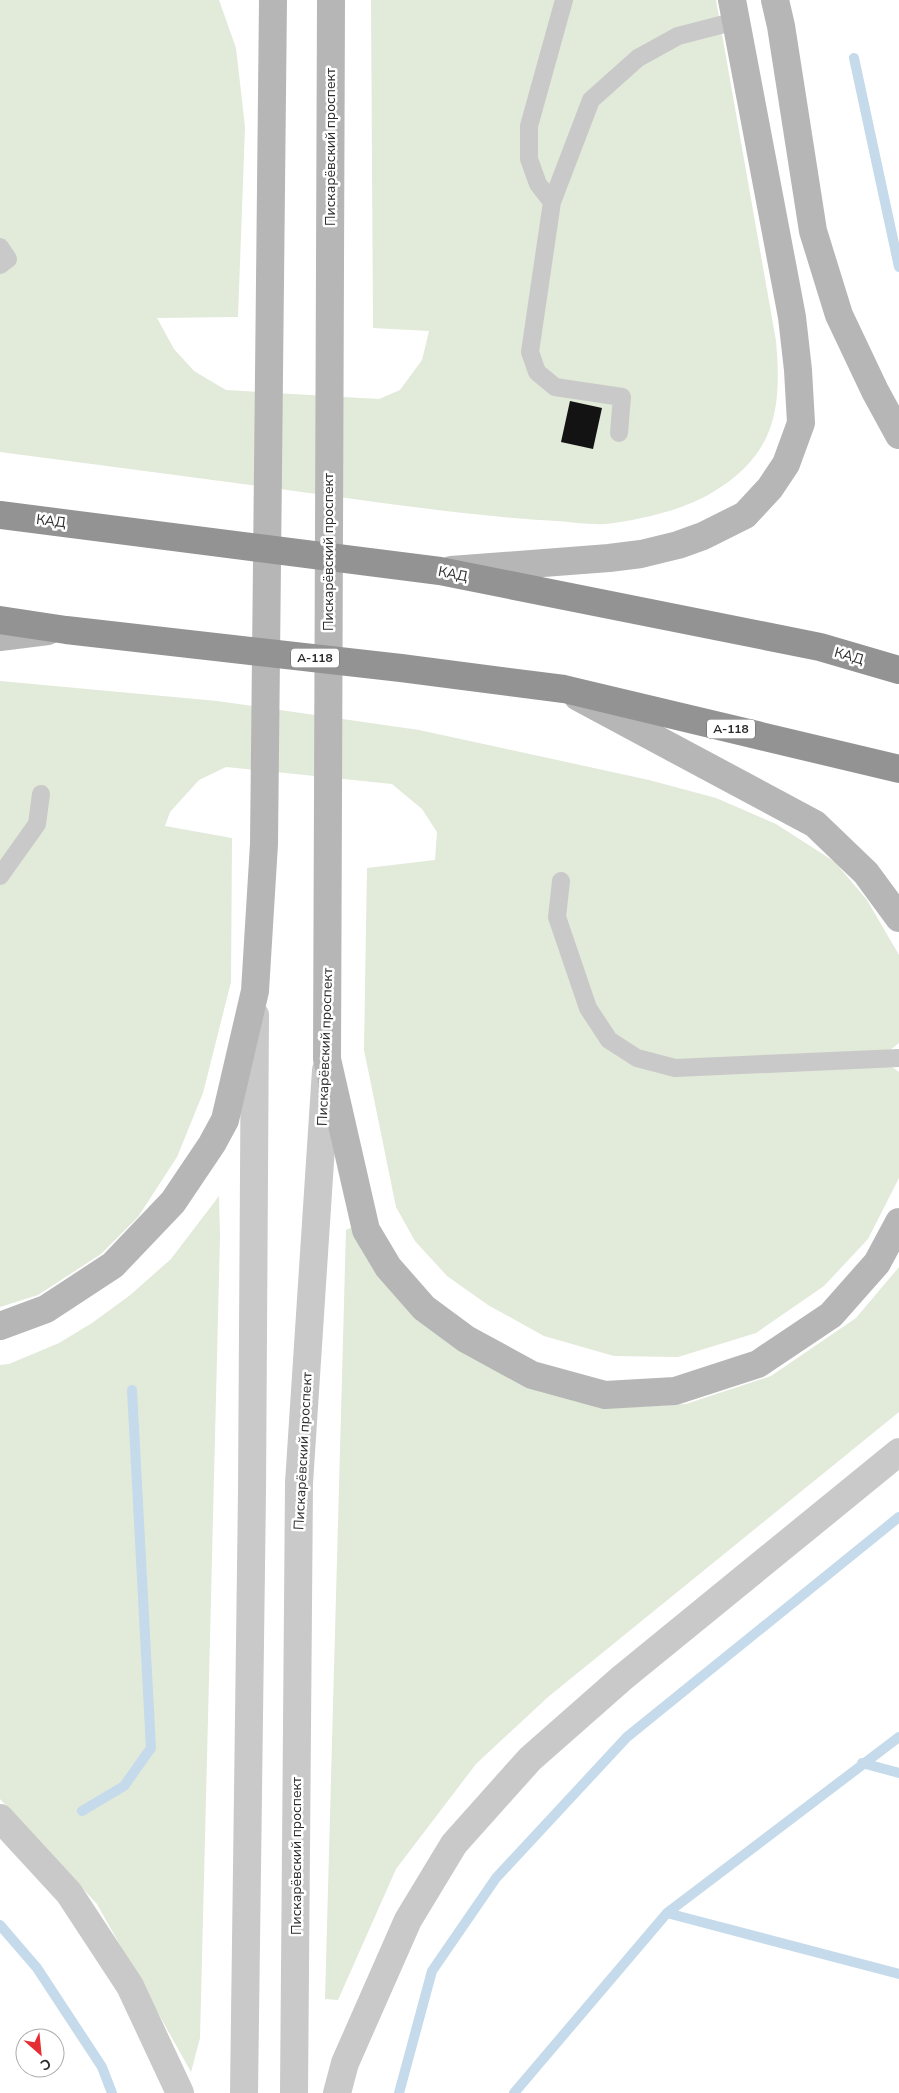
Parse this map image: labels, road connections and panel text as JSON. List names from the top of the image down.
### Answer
{
  "streets": {
    "highway": ["КАД", "А-118"],
    "main road": ["Пискарёвский проспект"]
  },
  "north": "bottom right"
}
